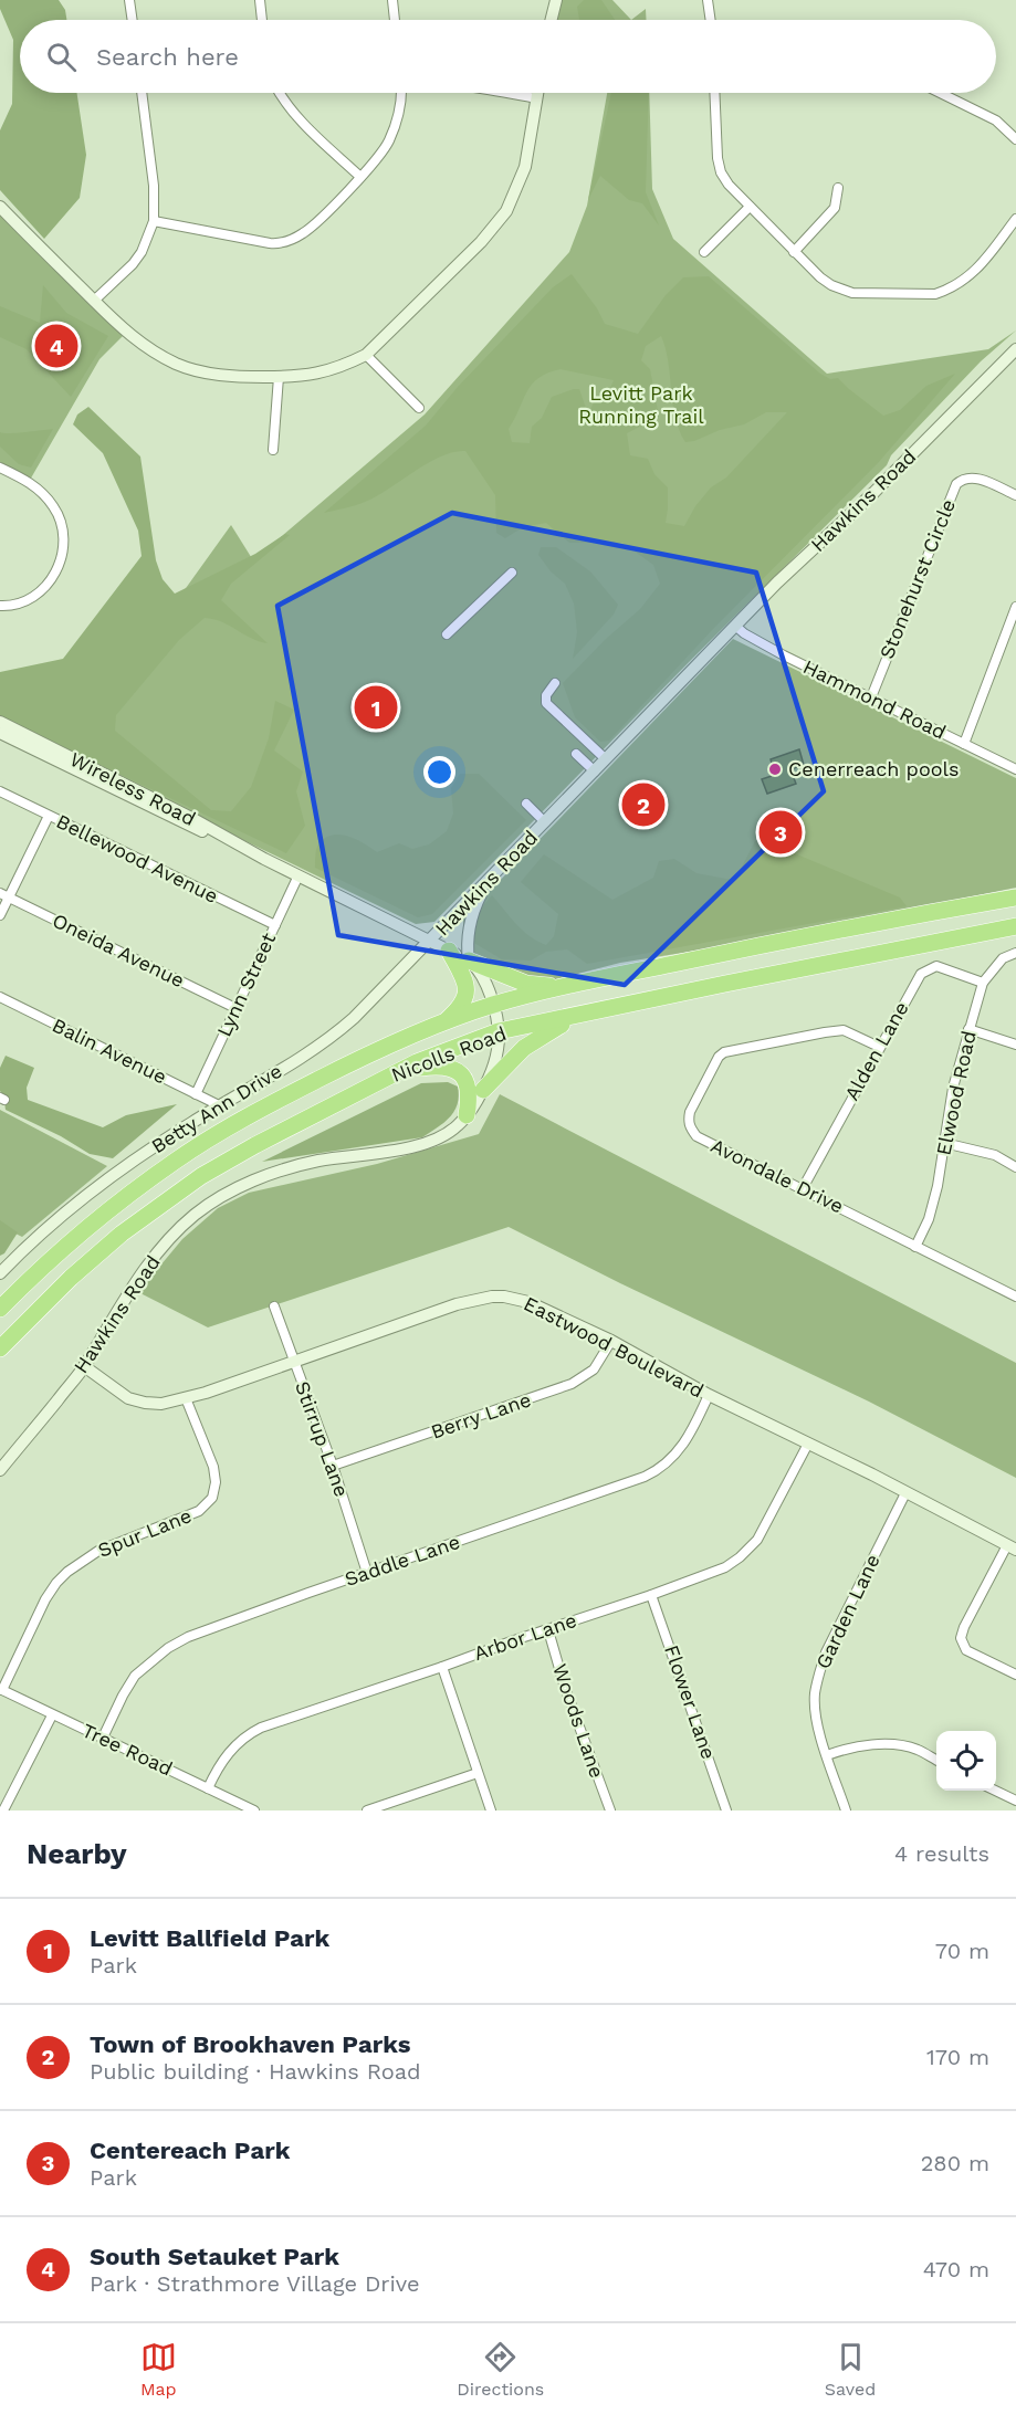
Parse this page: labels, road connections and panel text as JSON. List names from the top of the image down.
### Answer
{
  "streets": {
    "highway": ["Nicolls Road"],
    "street": [
      "Hawkins Road",
      "Stonehurst Circle",
      "Hammond Road",
      "Wireless Road",
      "Bellewood Avenue",
      "Oneida Avenue",
      "Lynn Street",
      "Balin Avenue",
      "Alden Lane",
      "Elwood Road",
      "Betty Ann Drive",
      "Avondale Drive",
      "Eastwood Boulevard",
      "Berry Lane",
      "Stirrup Lane",
      "Spur Lane",
      "Saddle Lane",
      "Garden Lane",
      "Arbor Lane",
      "Flower Lane",
      "Woods Lane",
      "Tree Road"
    ]
  },
  "crossings": [
    ["Hawkins Road", "Hammond Road"],
    ["Hawkins Road", "Wireless Road"],
    ["Hawkins Road", "Nicolls Road"],
    ["Hawkins Road", "Betty Ann Drive"],
    ["Hawkins Road", "Eastwood Boulevard"],
    ["Stonehurst Circle", "Hammond Road"],
    ["Wireless Road", "Lynn Street"],
    ["Wireless Road", "Betty Ann Drive"],
    ["Bellewood Avenue", "Lynn Street"],
    ["Oneida Avenue", "Lynn Street"],
    ["Lynn Street", "Balin Avenue"],
    ["Balin Avenue", "Betty Ann Drive"],
    ["Alden Lane", "Elwood Road"],
    ["Alden Lane", "Avondale Drive"],
    ["Elwood Road", "Avondale Drive"],
    ["Eastwood Boulevard", "Berry Lane"],
    ["Eastwood Boulevard", "Stirrup Lane"],
    ["Eastwood Boulevard", "Spur Lane"],
    ["Eastwood Boulevard", "Saddle Lane"],
    ["Eastwood Boulevard", "Garden Lane"],
    ["Eastwood Boulevard", "Arbor Lane"],
    ["Berry Lane", "Stirrup Lane"],
    ["Stirrup Lane", "Saddle Lane"],
    ["Spur Lane", "Tree Road"],
    ["Saddle Lane", "Tree Road"],
    ["Arbor Lane", "Flower Lane"],
    ["Arbor Lane", "Woods Lane"],
    ["Arbor Lane", "Tree Road"]
  ],
  "parks": ["Levitt Park Running Trail"],
  "places": ["Cenerreach pools"],
  "page": {
    "search": "Search here",
    "pins": [
      "4",
      "1",
      "2",
      "3"
    ],
    "heading": ["Nearby", "4 results"],
    "list": [
      {
        "mark": "1",
        "name": "Levitt Ballfield Park",
        "note": "Park",
        "value": "70 m"
      },
      {
        "mark": "2",
        "name": "Town of Brookhaven Parks",
        "note": "Public building · Hawkins Road",
        "value": "170 m"
      },
      {
        "mark": "3",
        "name": "Centereach Park",
        "note": "Park",
        "value": "280 m"
      },
      {
        "mark": "4",
        "name": "South Setauket Park",
        "note": "Park · Strathmore Village Drive",
        "value": "470 m"
      }
    ],
    "nav": ["Map", "Directions", "Saved"]
  }
}
